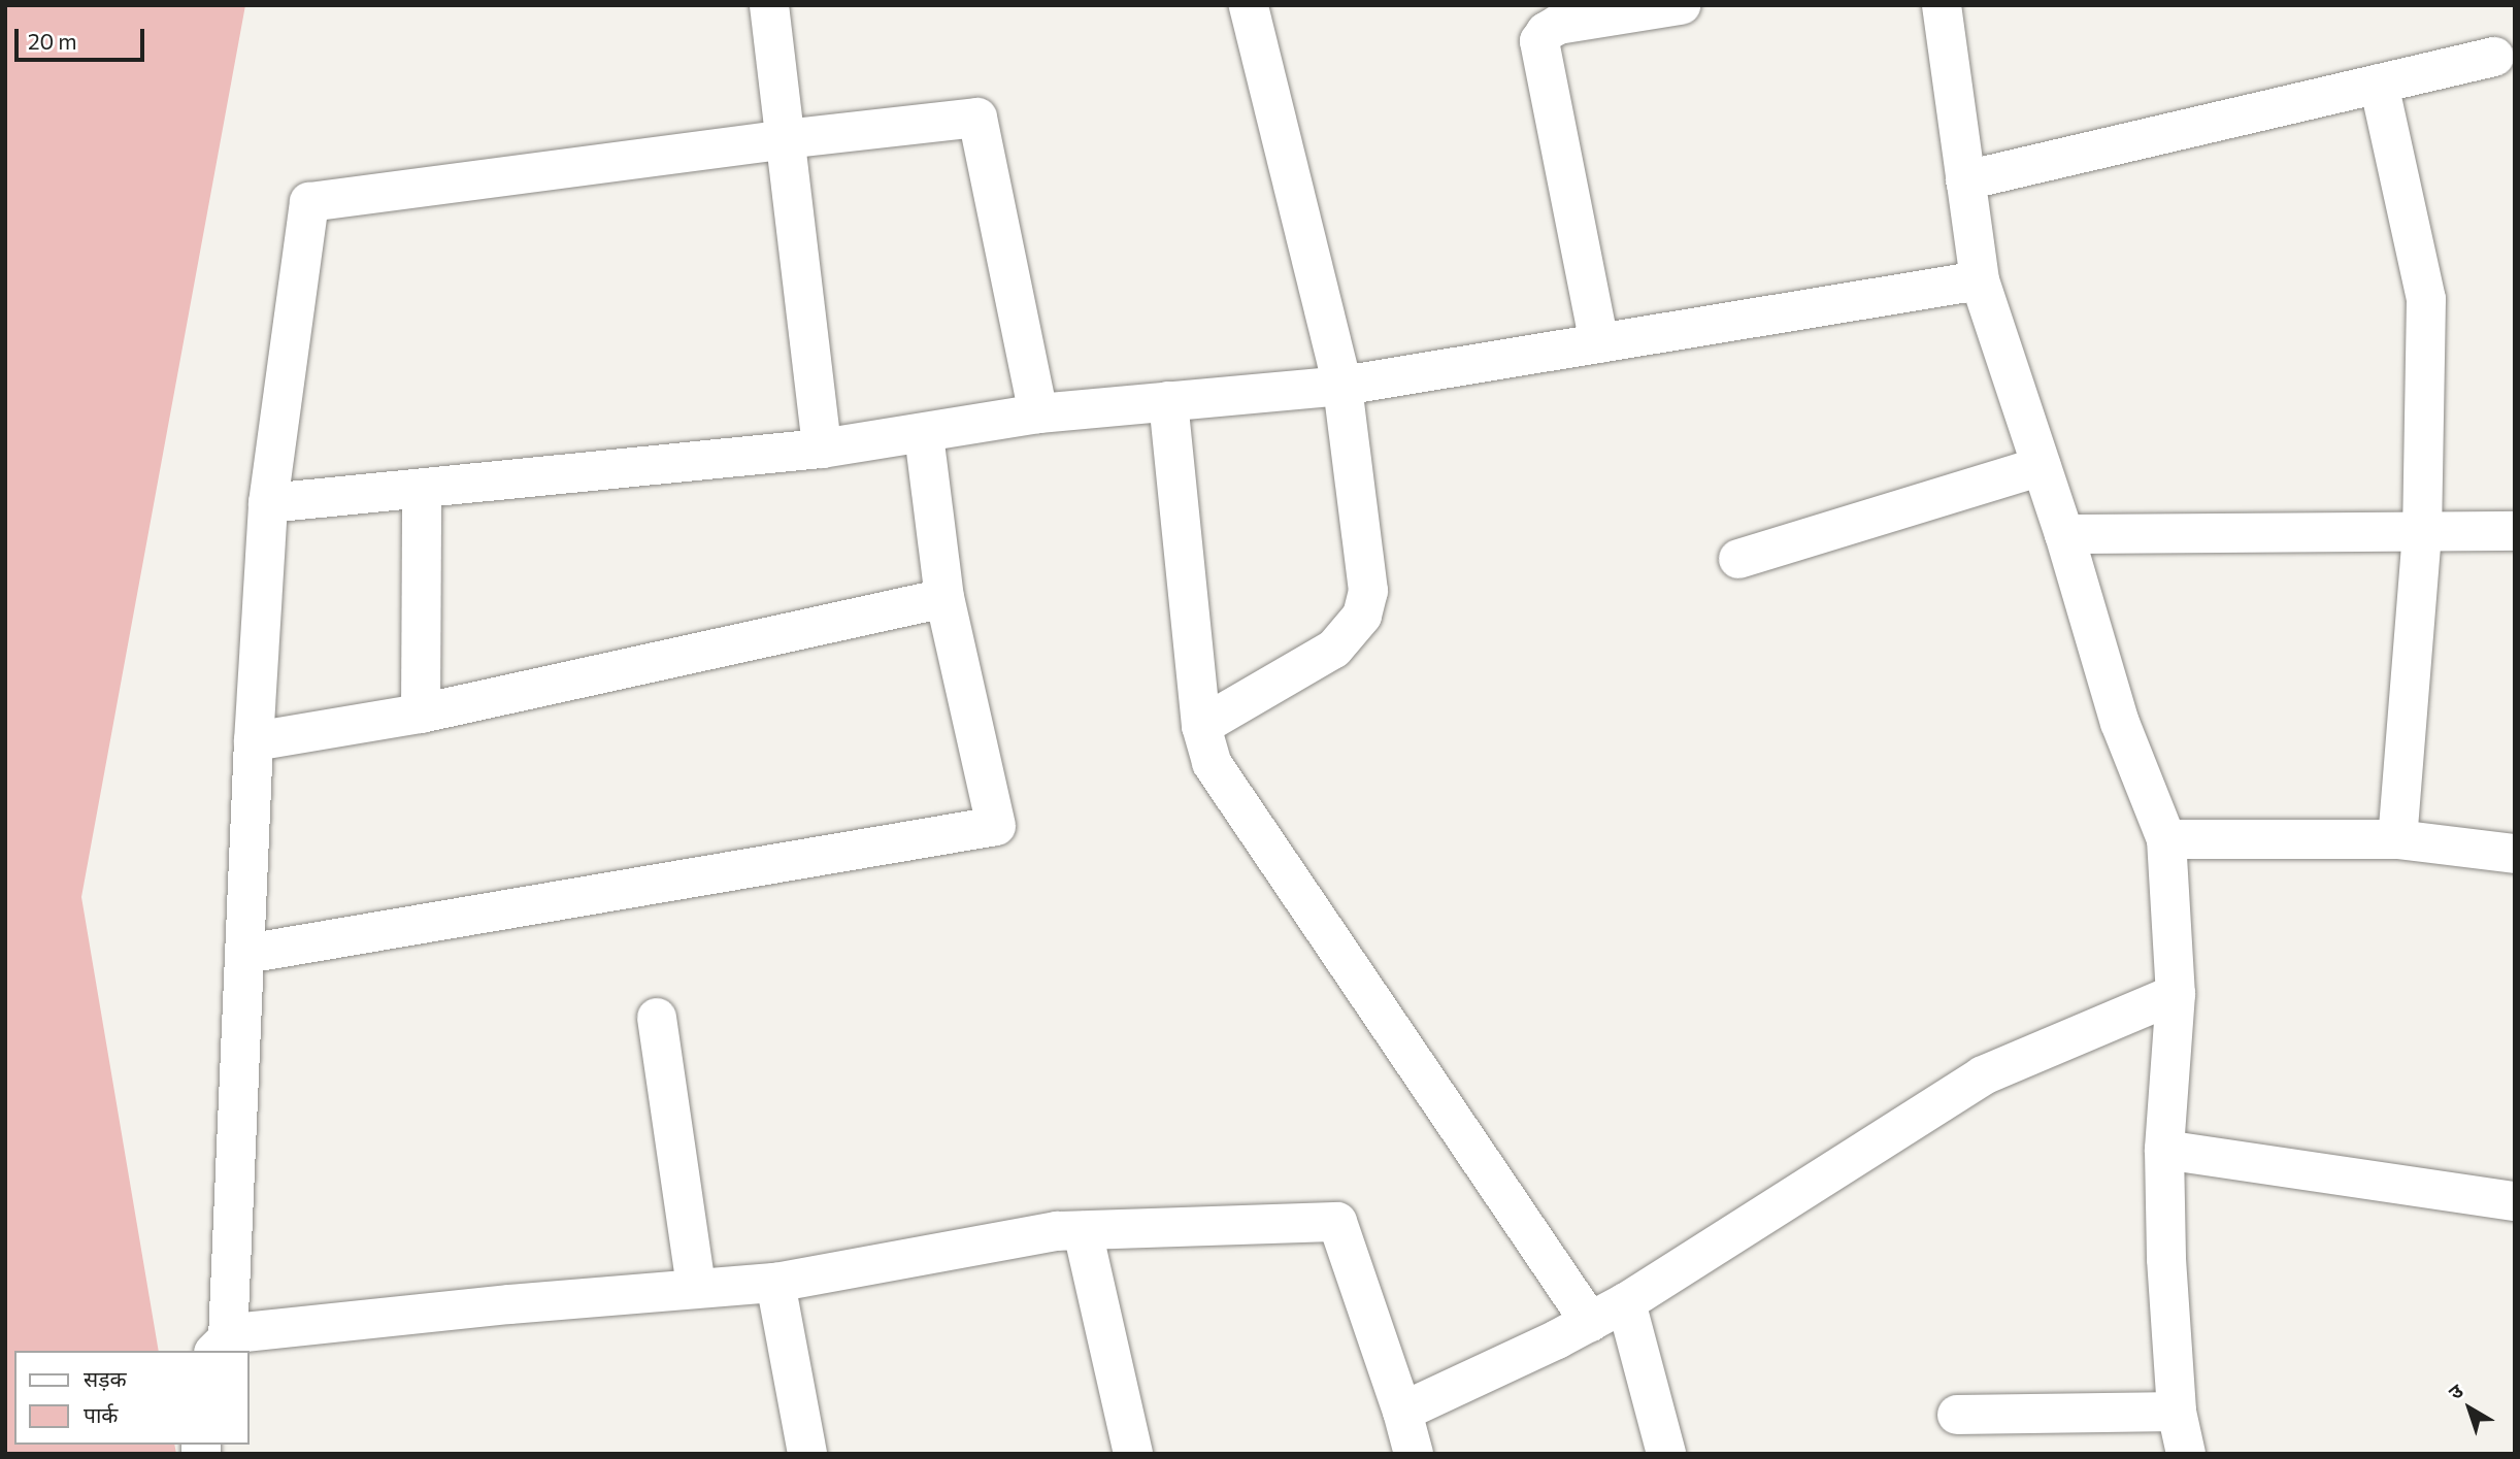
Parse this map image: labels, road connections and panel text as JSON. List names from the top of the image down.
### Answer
{
  "legend": ["सड़क", "पार्क"],
  "scale_bar": "20 m",
  "north": "top left"
}
